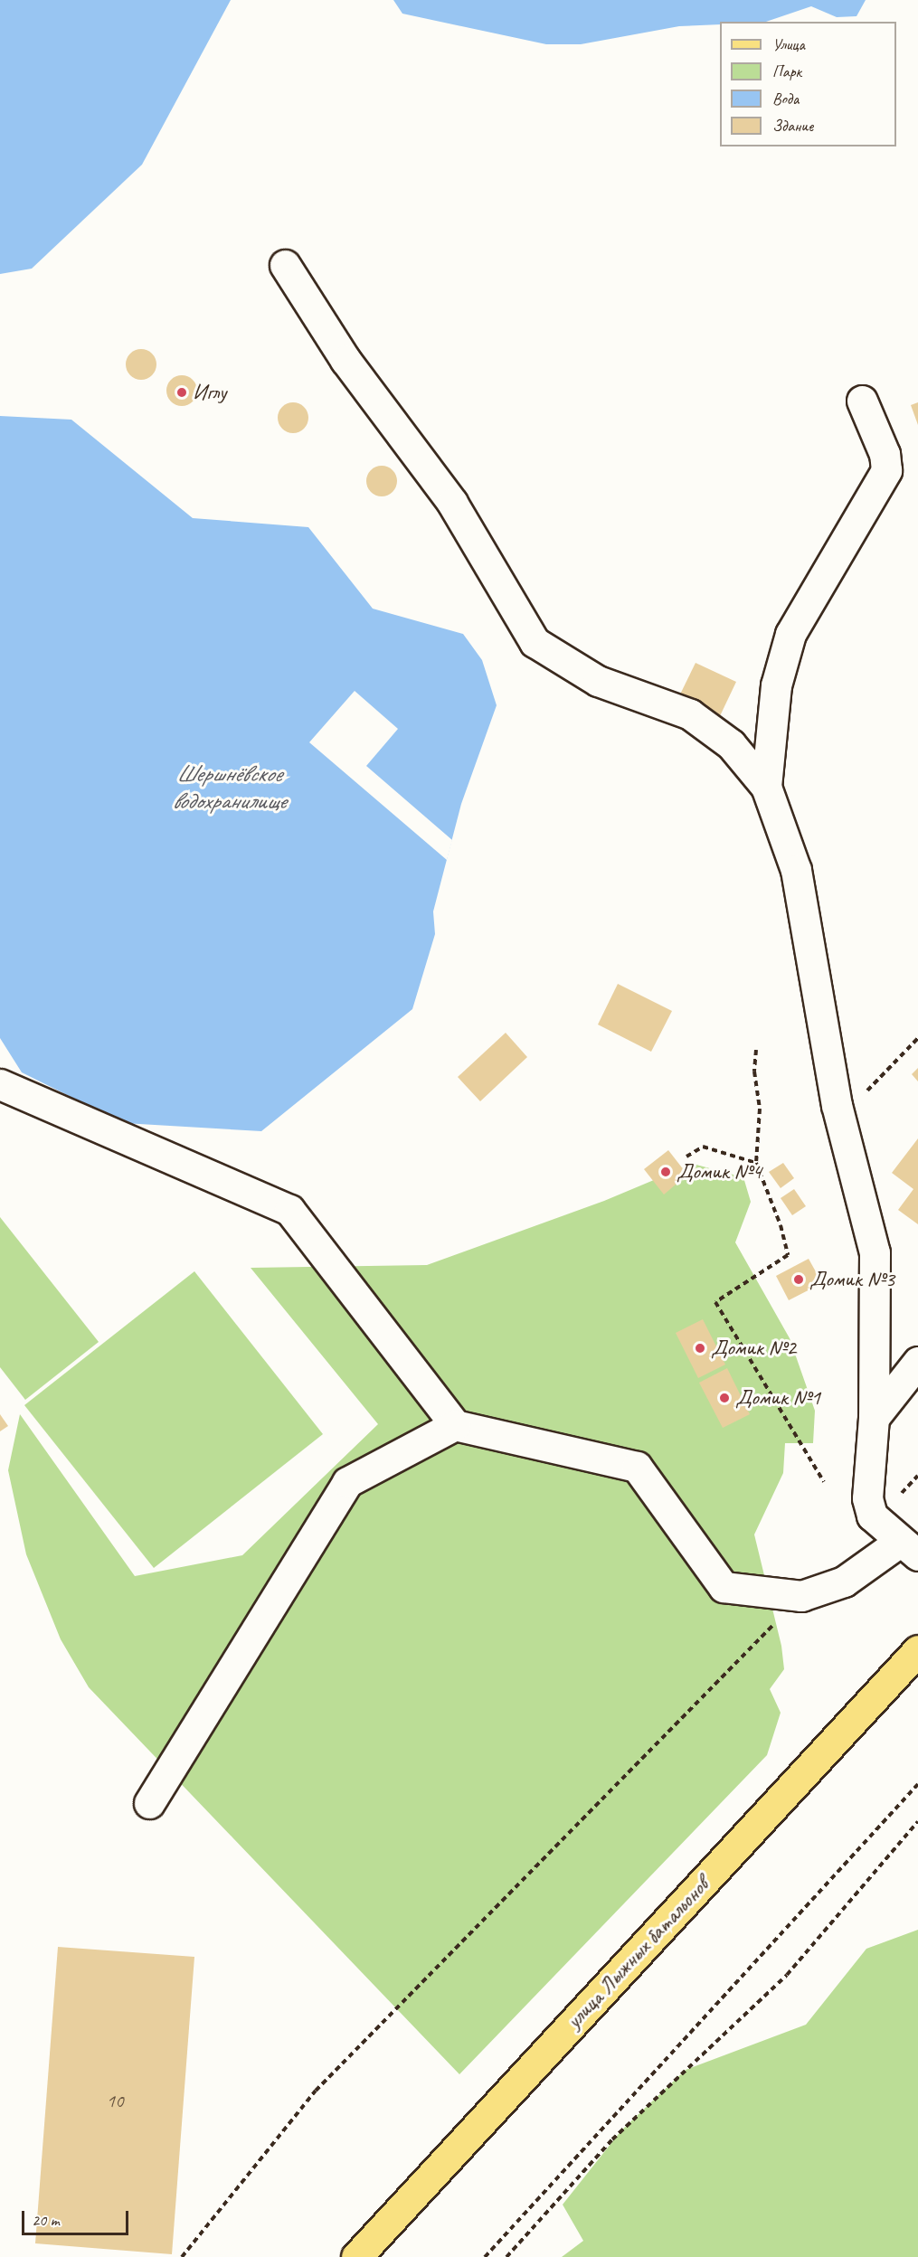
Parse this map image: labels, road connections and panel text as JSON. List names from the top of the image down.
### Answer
{
  "streets": {
    "main road": ["улица Лыжных батальонов"]
  },
  "water": ["Шершнёвское водохранилище"],
  "places": [
    "Иглу",
    "Домик №4",
    "Домик №3",
    "Домик №2",
    "Домик №1"
  ],
  "house_numbers": ["10"],
  "legend": [
    "Улица",
    "Парк",
    "Вода",
    "Здание"
  ],
  "scale_bar": "20 m"
}
